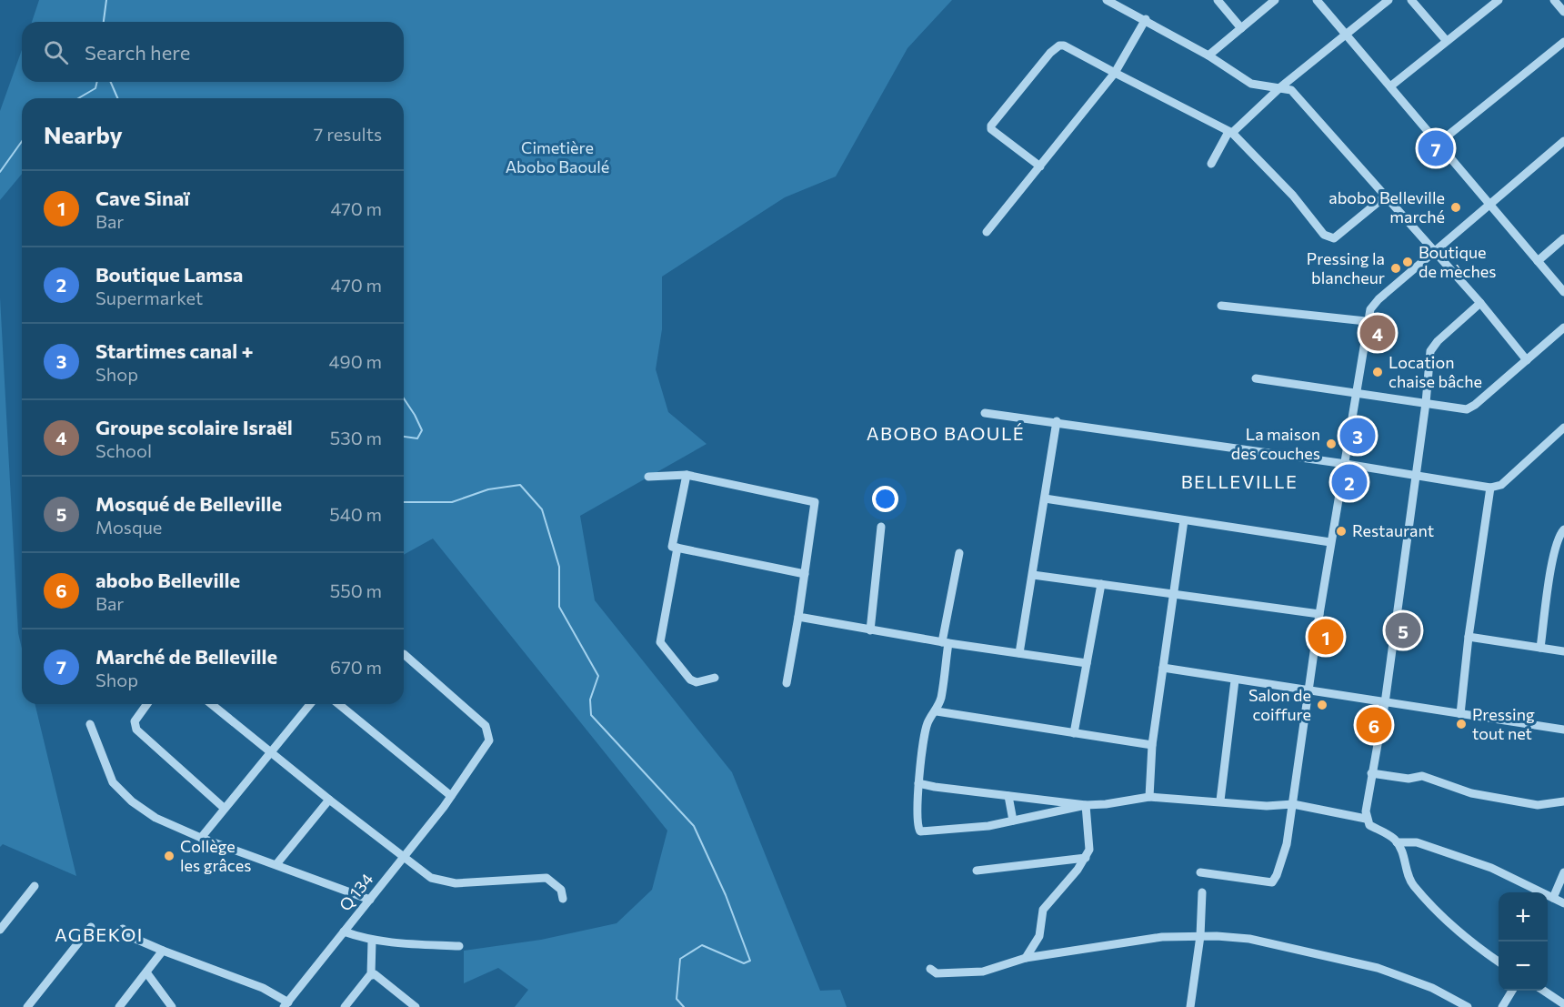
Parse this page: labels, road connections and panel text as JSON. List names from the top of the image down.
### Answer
{
  "streets": {
    "street": ["Q 134"]
  },
  "districts": ["ABOBO BAOULÉ", "BELLEVILLE", "AGBEKOI"],
  "parks": ["Cimetière Abobo Baoulé"],
  "places": [
    "abobo Belleville marché",
    "Boutique de mèches",
    "Pressing la blancheur",
    "Location chaise bâche",
    "La maison des couches",
    "Restaurant",
    "Salon de coiffure",
    "Pressing tout net",
    "Collège les grâces"
  ],
  "page": {
    "search": "Search here",
    "heading": ["Nearby", "7 results"],
    "pins": [
      "7",
      "4",
      "3",
      "2",
      "5",
      "1",
      "6"
    ],
    "list": [
      {
        "mark": "1",
        "name": "Cave Sinaï",
        "note": "Bar",
        "value": "470 m"
      },
      {
        "mark": "2",
        "name": "Boutique Lamsa",
        "note": "Supermarket",
        "value": "470 m"
      },
      {
        "mark": "3",
        "name": "Startimes canal +",
        "note": "Shop",
        "value": "490 m"
      },
      {
        "mark": "4",
        "name": "Groupe scolaire Israël",
        "note": "School",
        "value": "530 m"
      },
      {
        "mark": "5",
        "name": "Mosqué de Belleville",
        "note": "Mosque",
        "value": "540 m"
      },
      {
        "mark": "6",
        "name": "abobo Belleville",
        "note": "Bar",
        "value": "550 m"
      },
      {
        "mark": "7",
        "name": "Marché de Belleville",
        "note": "Shop",
        "value": "670 m"
      }
    ],
    "map_buttons": ["+", "−"]
  }
}
